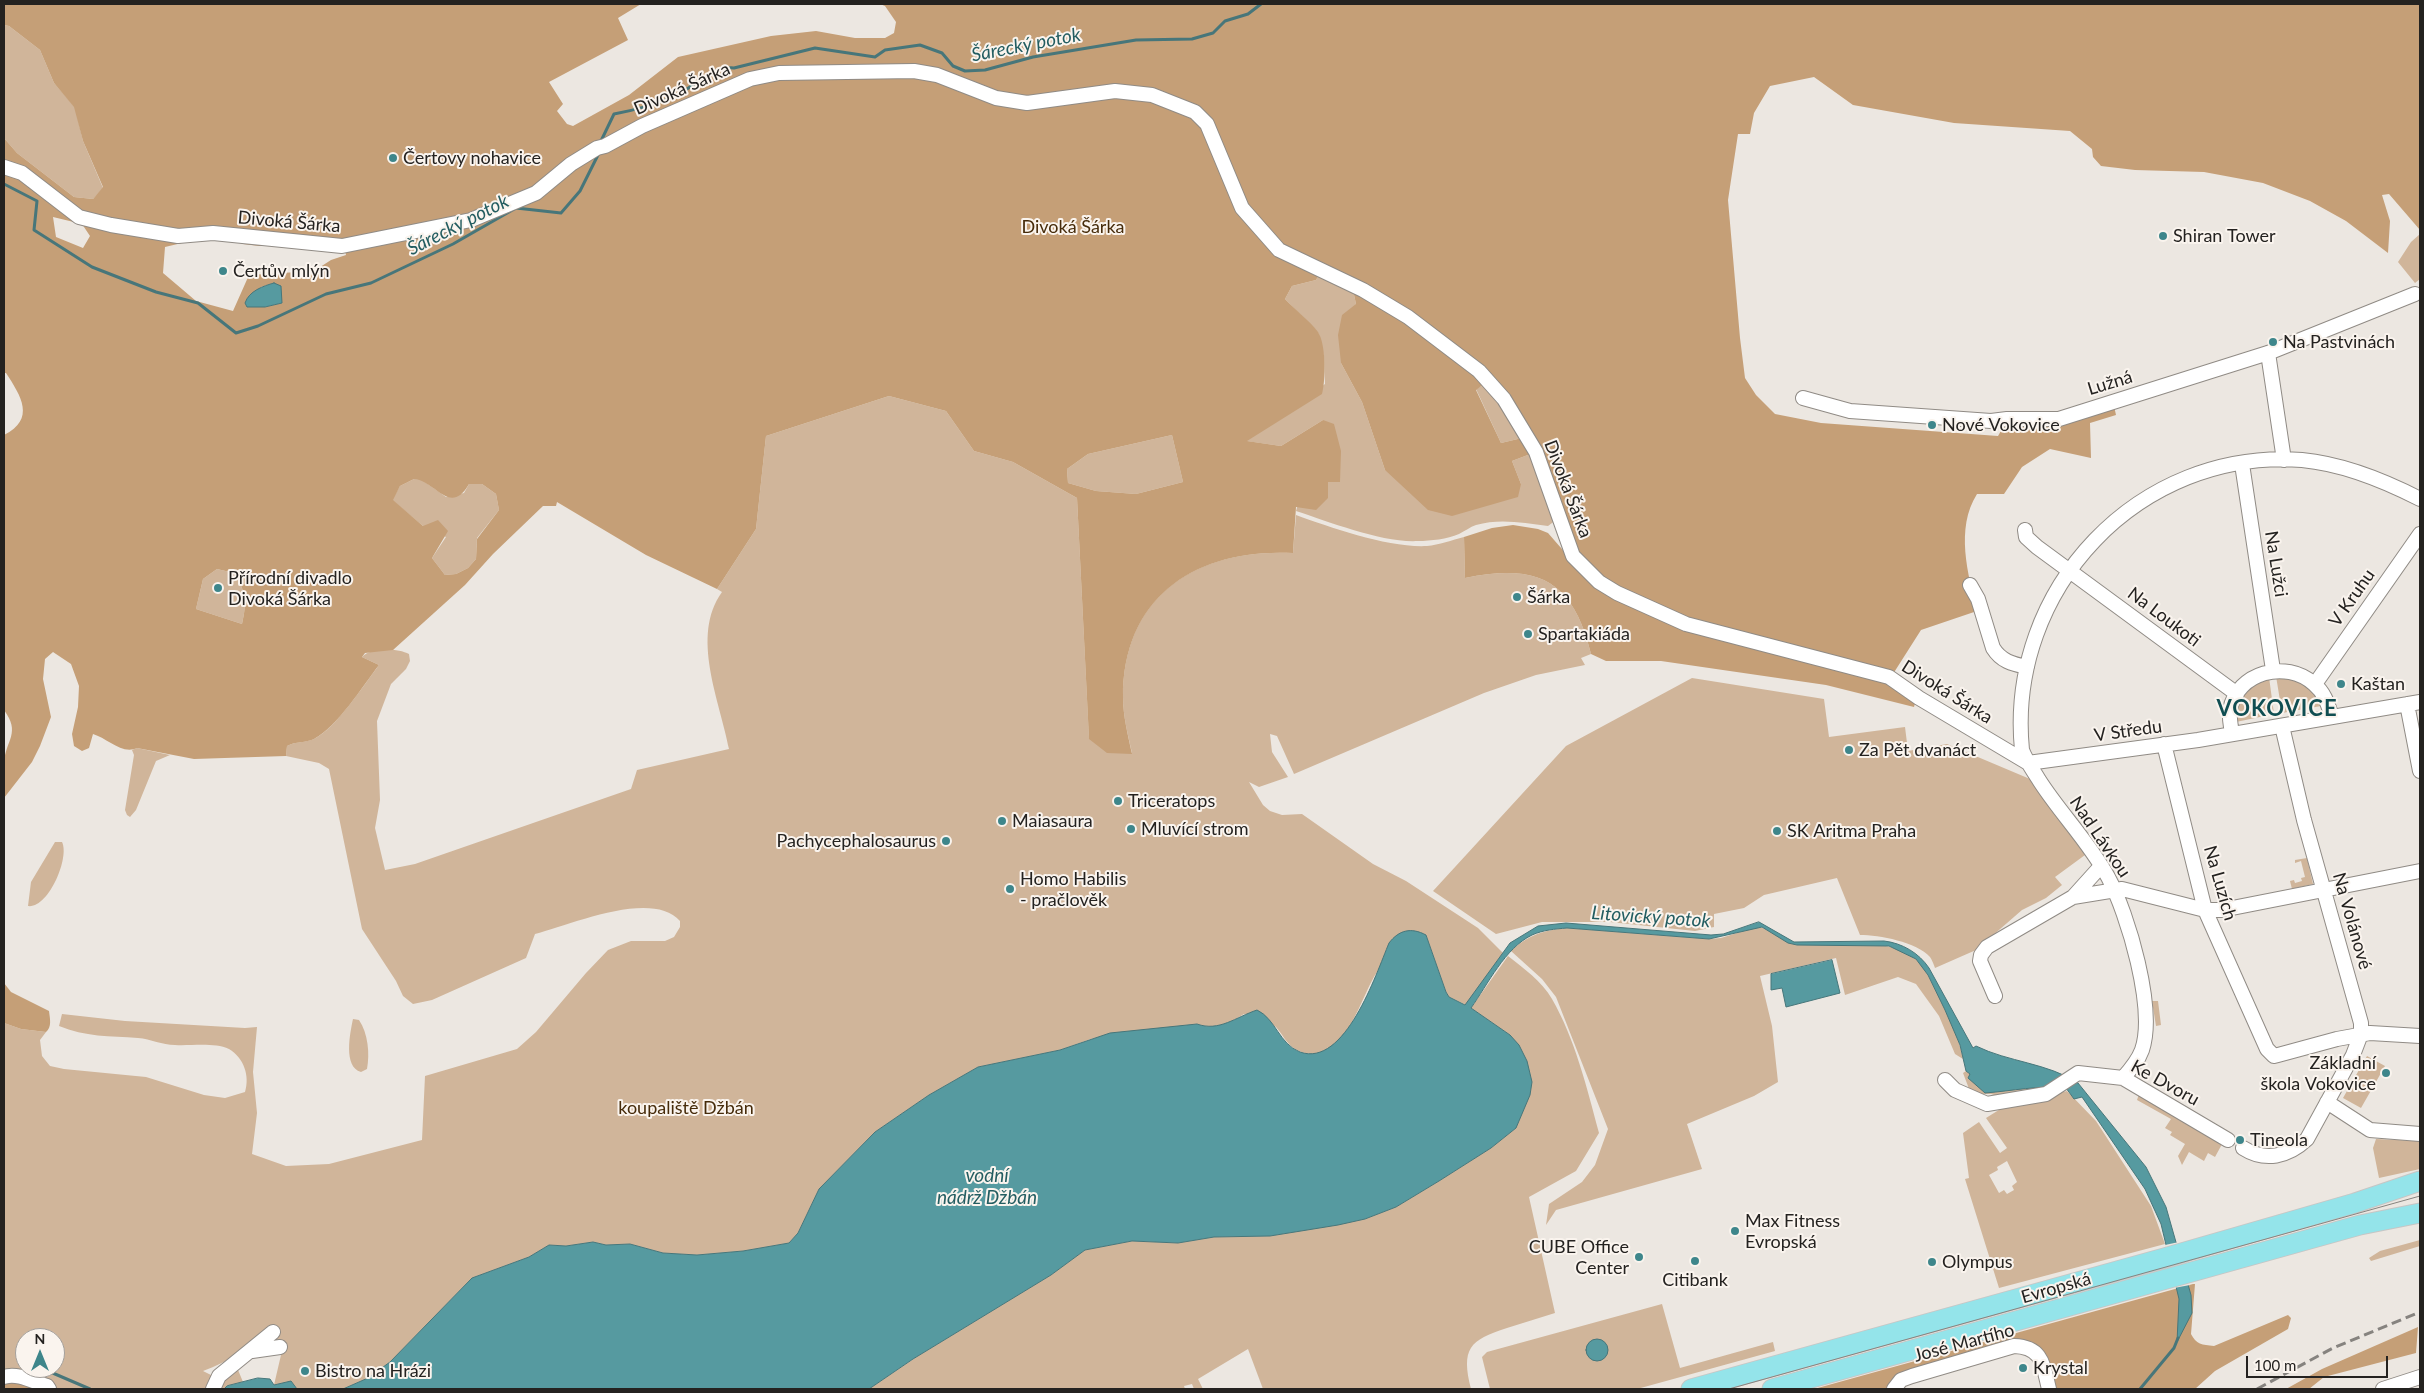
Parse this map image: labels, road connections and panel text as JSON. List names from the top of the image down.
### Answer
{
  "streets": {
    "main road": ["Evropská"],
    "street": [
      "Divoká Šárka",
      "Lužná",
      "Na Lužci",
      "V Kruhu",
      "Na Loukoti",
      "V Středu",
      "Nad Lávkou",
      "Na Luzích",
      "Na Volánové",
      "Ke Dvoru",
      "José Martího"
    ]
  },
  "crossings": [
    ["Divoká Šárka", "V Středu"],
    ["Divoká Šárka", "Nad Lávkou"],
    ["V Středu", "Nad Lávkou"],
    ["V Středu", "Na Luzích"],
    ["V Středu", "Na Volánové"],
    ["Nad Lávkou", "Ke Dvoru"],
    ["Na Luzích", "Na Volánové"]
  ],
  "districts": ["VOKOVICE"],
  "water": ["Šárecký potok", "Litovický potok", "vodní nádrž Džbán"],
  "parks": ["Divoká Šárka", "koupaliště Džbán"],
  "places": [
    "Čertovy nohavice",
    "Shiran Tower",
    "Čertův mlýn",
    "Na Pastvinách",
    "Nové Vokovice",
    "Přírodní divadlo Divoká Šárka",
    "Šárka",
    "Spartakiáda",
    "Kaštan",
    "Za Pět dvanáct",
    "Triceratops",
    "Maiasaura",
    "Mluvící strom",
    "SK Aritma Praha",
    "Pachycephalosaurus",
    "Homo Habilis - pračlověk",
    "Základní škola Vokovice",
    "Tineola",
    "Max Fitness Evropská",
    "CUBE Office Center",
    "Citibank",
    "Olympus",
    "Krystal",
    "Bistro na Hrázi"
  ],
  "scale_bar": "100 m",
  "north": "top"
}
